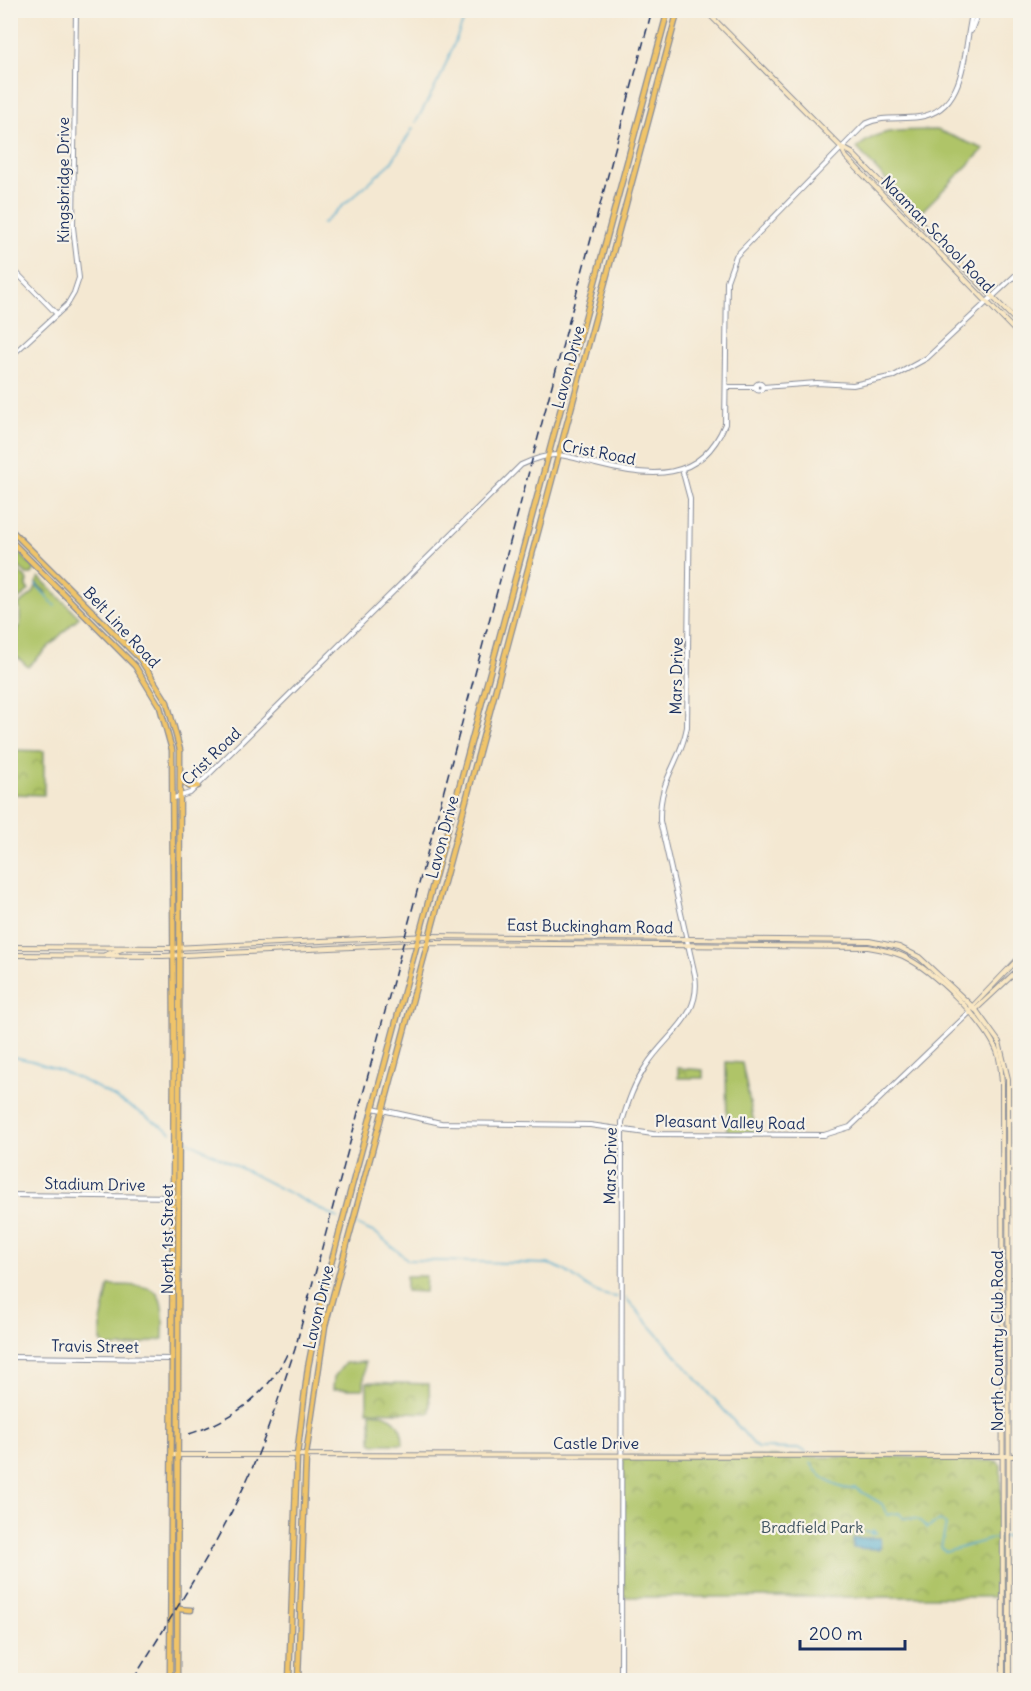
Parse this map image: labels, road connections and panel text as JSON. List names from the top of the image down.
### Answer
{
  "streets": {
    "main road": [
      "Naaman School Road",
      "Lavon Drive",
      "Belt Line Road",
      "East Buckingham Road",
      "Pleasant Valley Road",
      "North 1st Street",
      "North Country Club Road",
      "Castle Drive"
    ],
    "street": [
      "Kingsbridge Drive",
      "Crist Road",
      "Mars Drive",
      "Stadium Drive",
      "Travis Street"
    ]
  },
  "crossings": [
    ["Naaman School Road", "Crist Road"],
    ["Lavon Drive", "Crist Road"],
    ["Lavon Drive", "East Buckingham Road"],
    ["Lavon Drive", "Pleasant Valley Road"],
    ["Lavon Drive", "Castle Drive"],
    ["Crist Road", "Belt Line Road"],
    ["Crist Road", "Mars Drive"],
    ["Crist Road", "North 1st Street"],
    ["Belt Line Road", "North 1st Street"],
    ["Mars Drive", "East Buckingham Road"],
    ["Mars Drive", "Pleasant Valley Road"],
    ["Mars Drive", "Castle Drive"],
    ["East Buckingham Road", "Pleasant Valley Road"],
    ["East Buckingham Road", "North 1st Street"],
    ["East Buckingham Road", "North Country Club Road"],
    ["Pleasant Valley Road", "North Country Club Road"],
    ["Stadium Drive", "North 1st Street"],
    ["North 1st Street", "Travis Street"],
    ["North 1st Street", "Castle Drive"],
    ["North Country Club Road", "Castle Drive"]
  ],
  "parks": ["Bradfield Park"],
  "scale_bar": "200 m"
}
